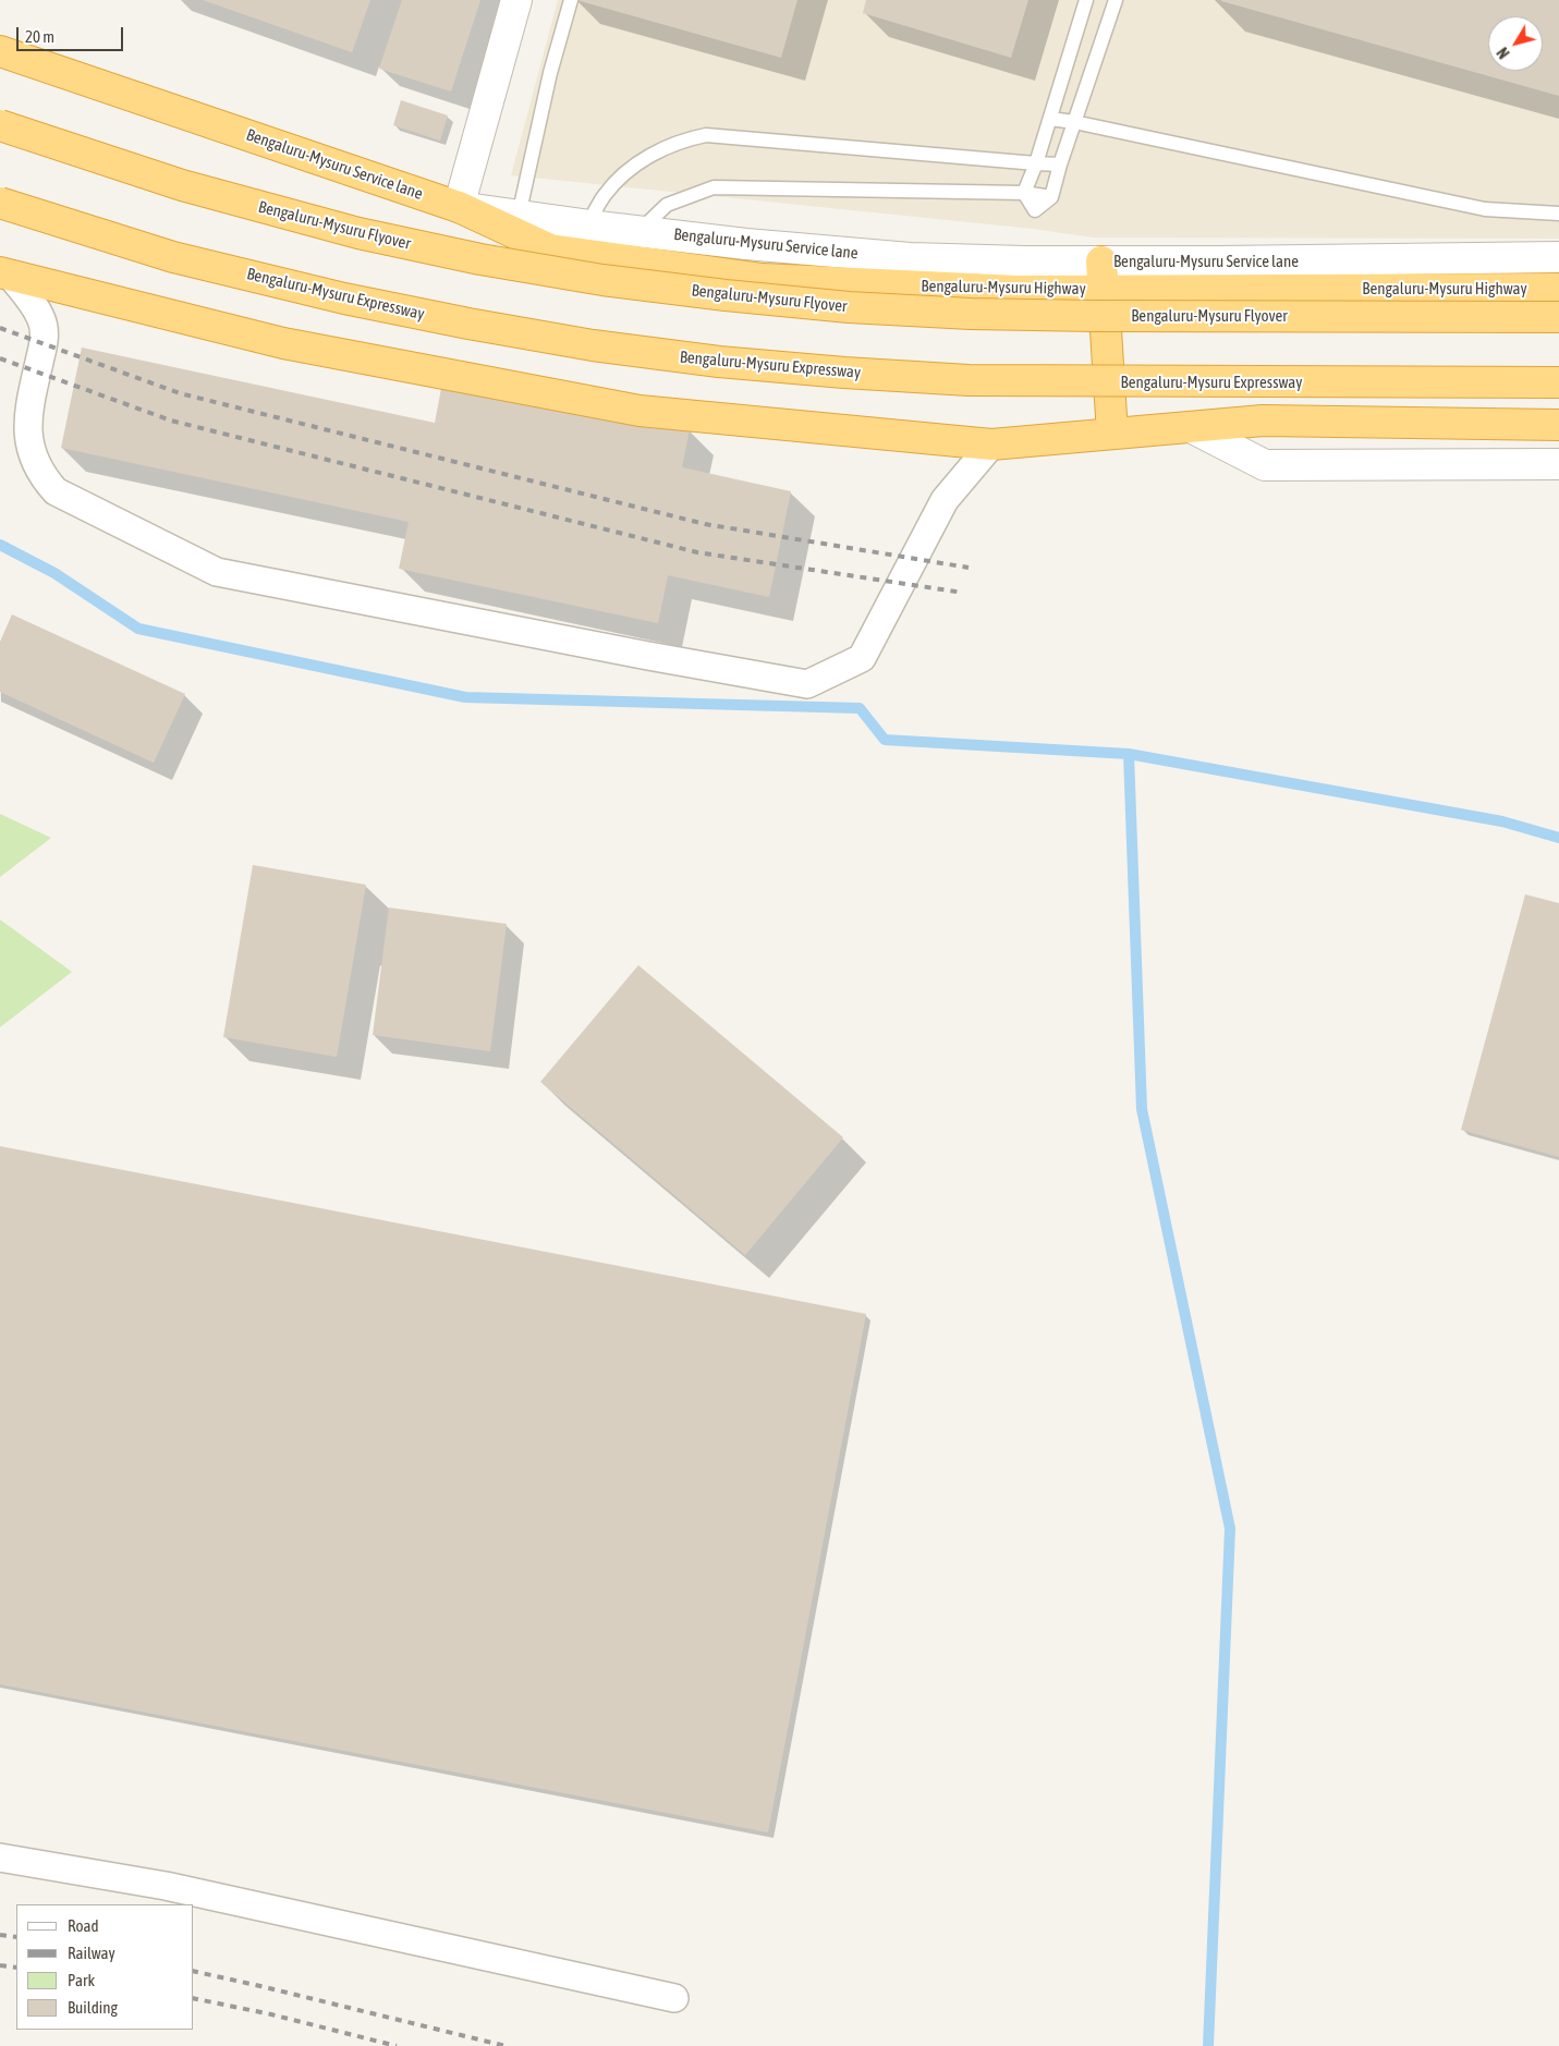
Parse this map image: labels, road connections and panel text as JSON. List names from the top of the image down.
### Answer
{
  "streets": {
    "highway": [
      "Bengaluru-Mysuru Service lane",
      "Bengaluru-Mysuru Flyover",
      "Bengaluru-Mysuru Highway",
      "Bengaluru-Mysuru Expressway"
    ]
  },
  "crossings": [
    ["Bengaluru-Mysuru Service lane", "Bengaluru-Mysuru Highway"]
  ],
  "legend": [
    "Road",
    "Railway",
    "Park",
    "Building"
  ],
  "scale_bar": "20 m",
  "north": "bottom left"
}
